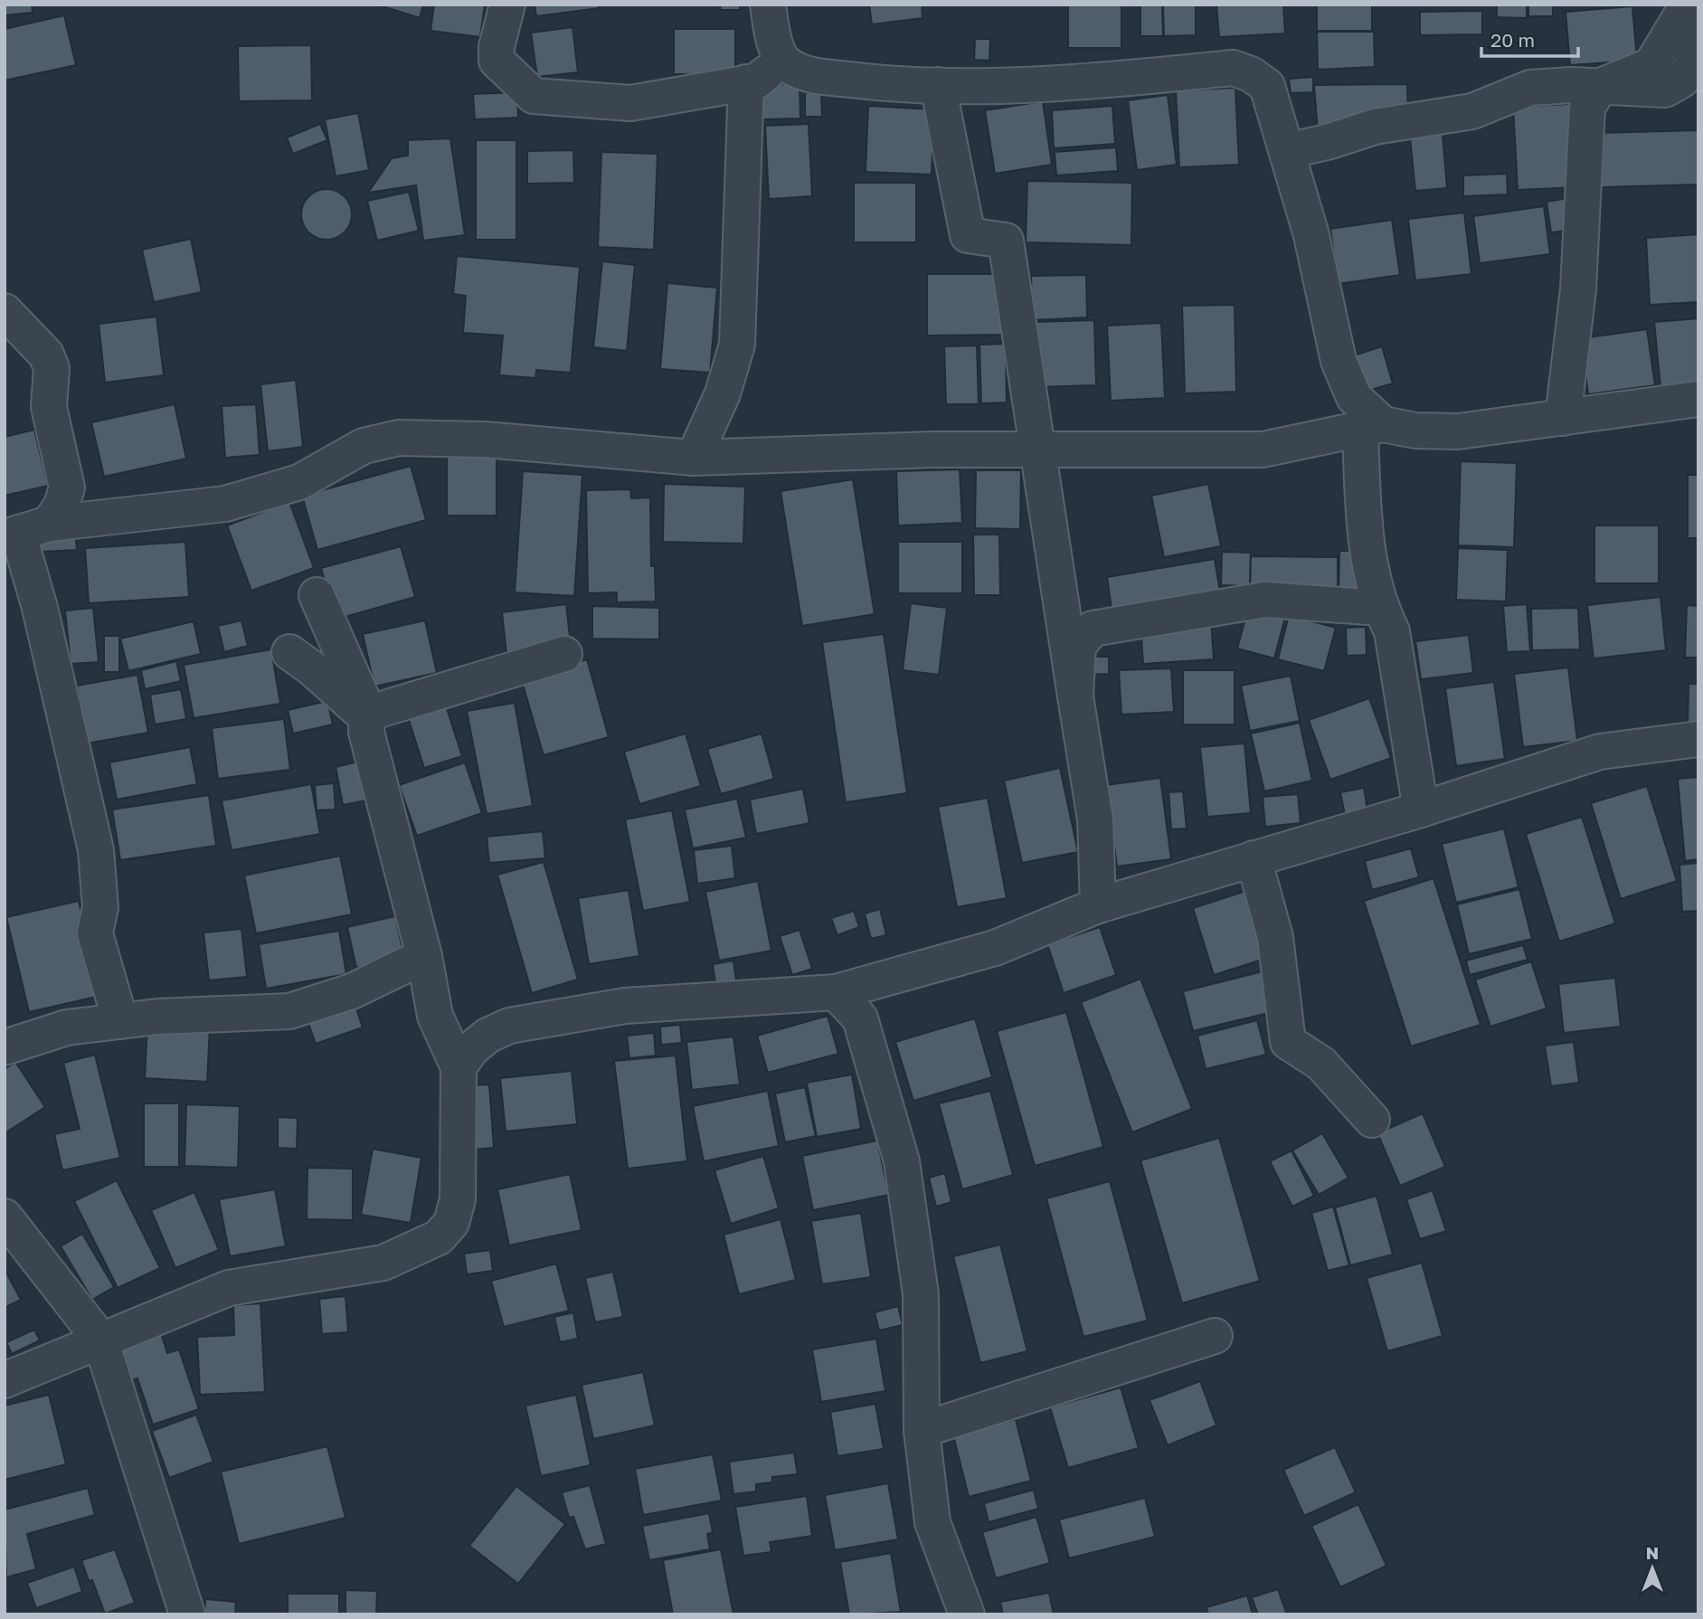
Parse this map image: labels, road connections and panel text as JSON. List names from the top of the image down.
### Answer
{
  "scale_bar": "20 m",
  "north": "top"
}
